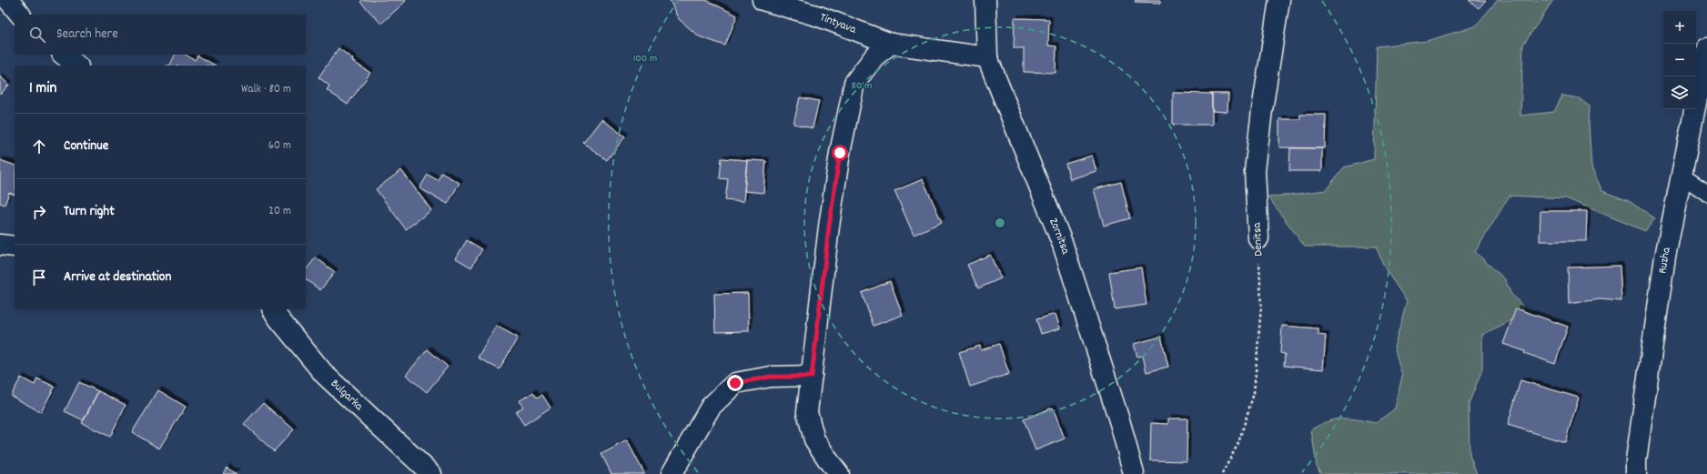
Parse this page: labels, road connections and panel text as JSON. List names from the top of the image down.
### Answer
{
  "streets": {
    "street": [
      "Tintyava",
      "Zornitsa",
      "Denitsa",
      "Ruzha",
      "Bulgarka"
    ]
  },
  "crossings": [
    ["Tintyava", "Zornitsa"]
  ],
  "page": {
    "map_buttons": ["+", "−"],
    "search": "Search here",
    "heading": ["1 min", "Walk · 80 m"],
    "list": [
      ["Continue", "60 m"],
      ["Turn right", "20 m"],
      "Arrive at destination"
    ]
  },
  "rings": ["100 m", "50 m"]
}
